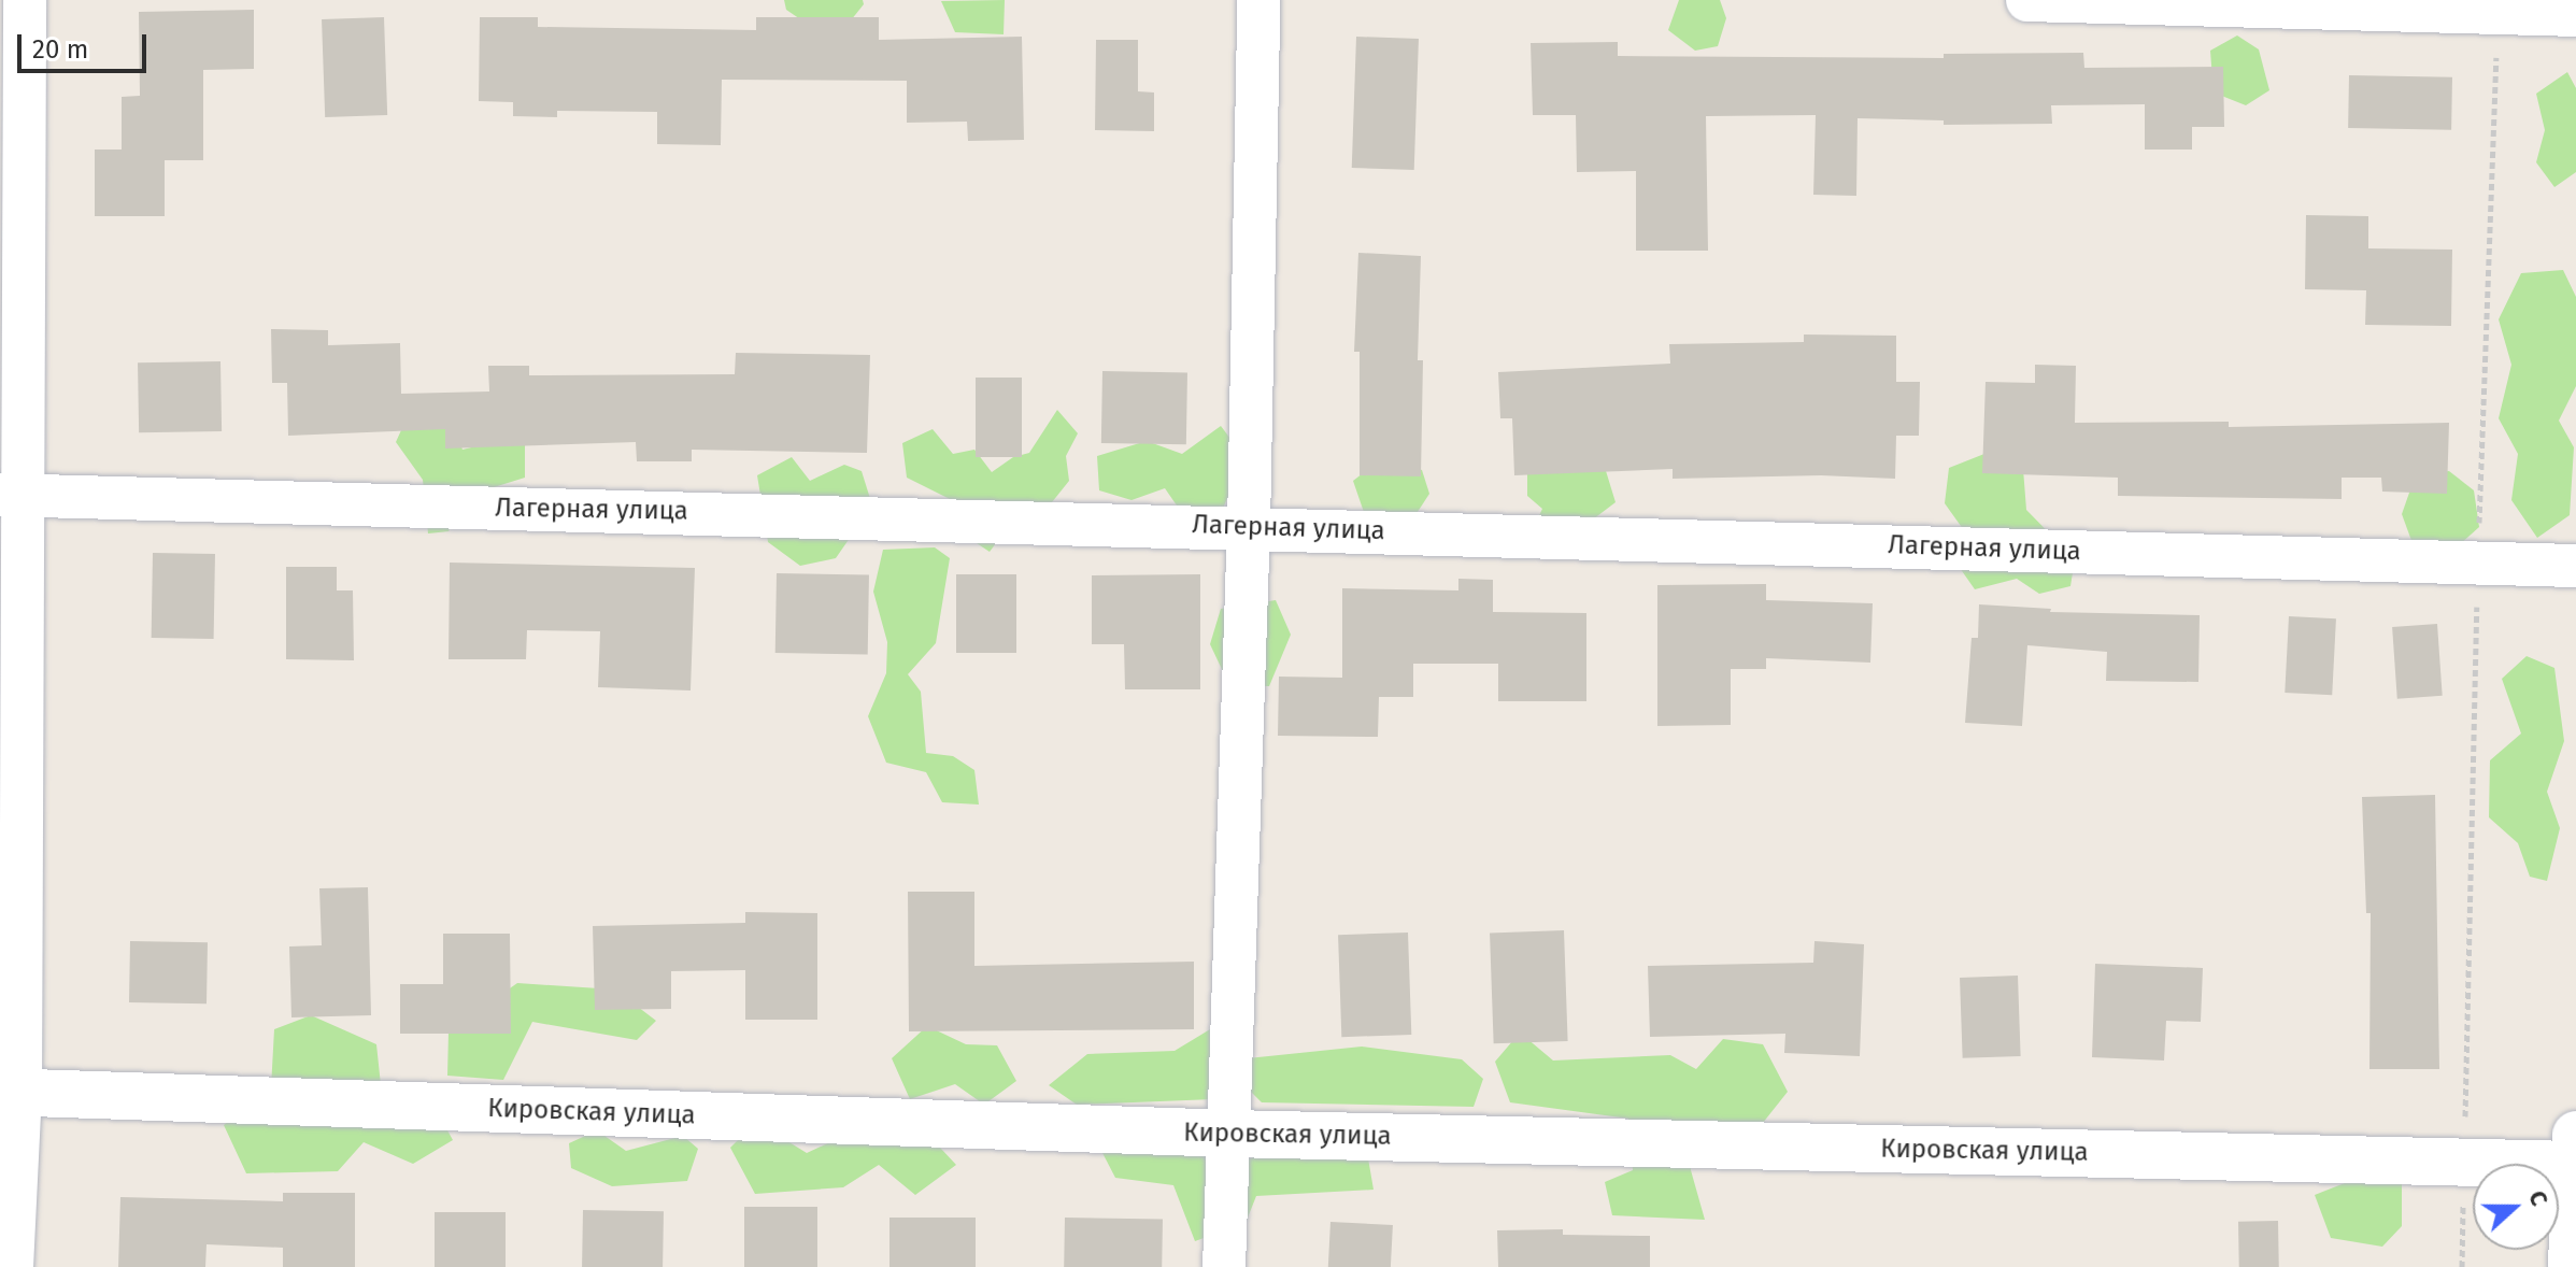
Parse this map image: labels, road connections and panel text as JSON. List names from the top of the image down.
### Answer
{
  "streets": {
    "street": ["Лагерная улица", "Кировская улица"]
  },
  "scale_bar": "20 m",
  "north": "right"
}
